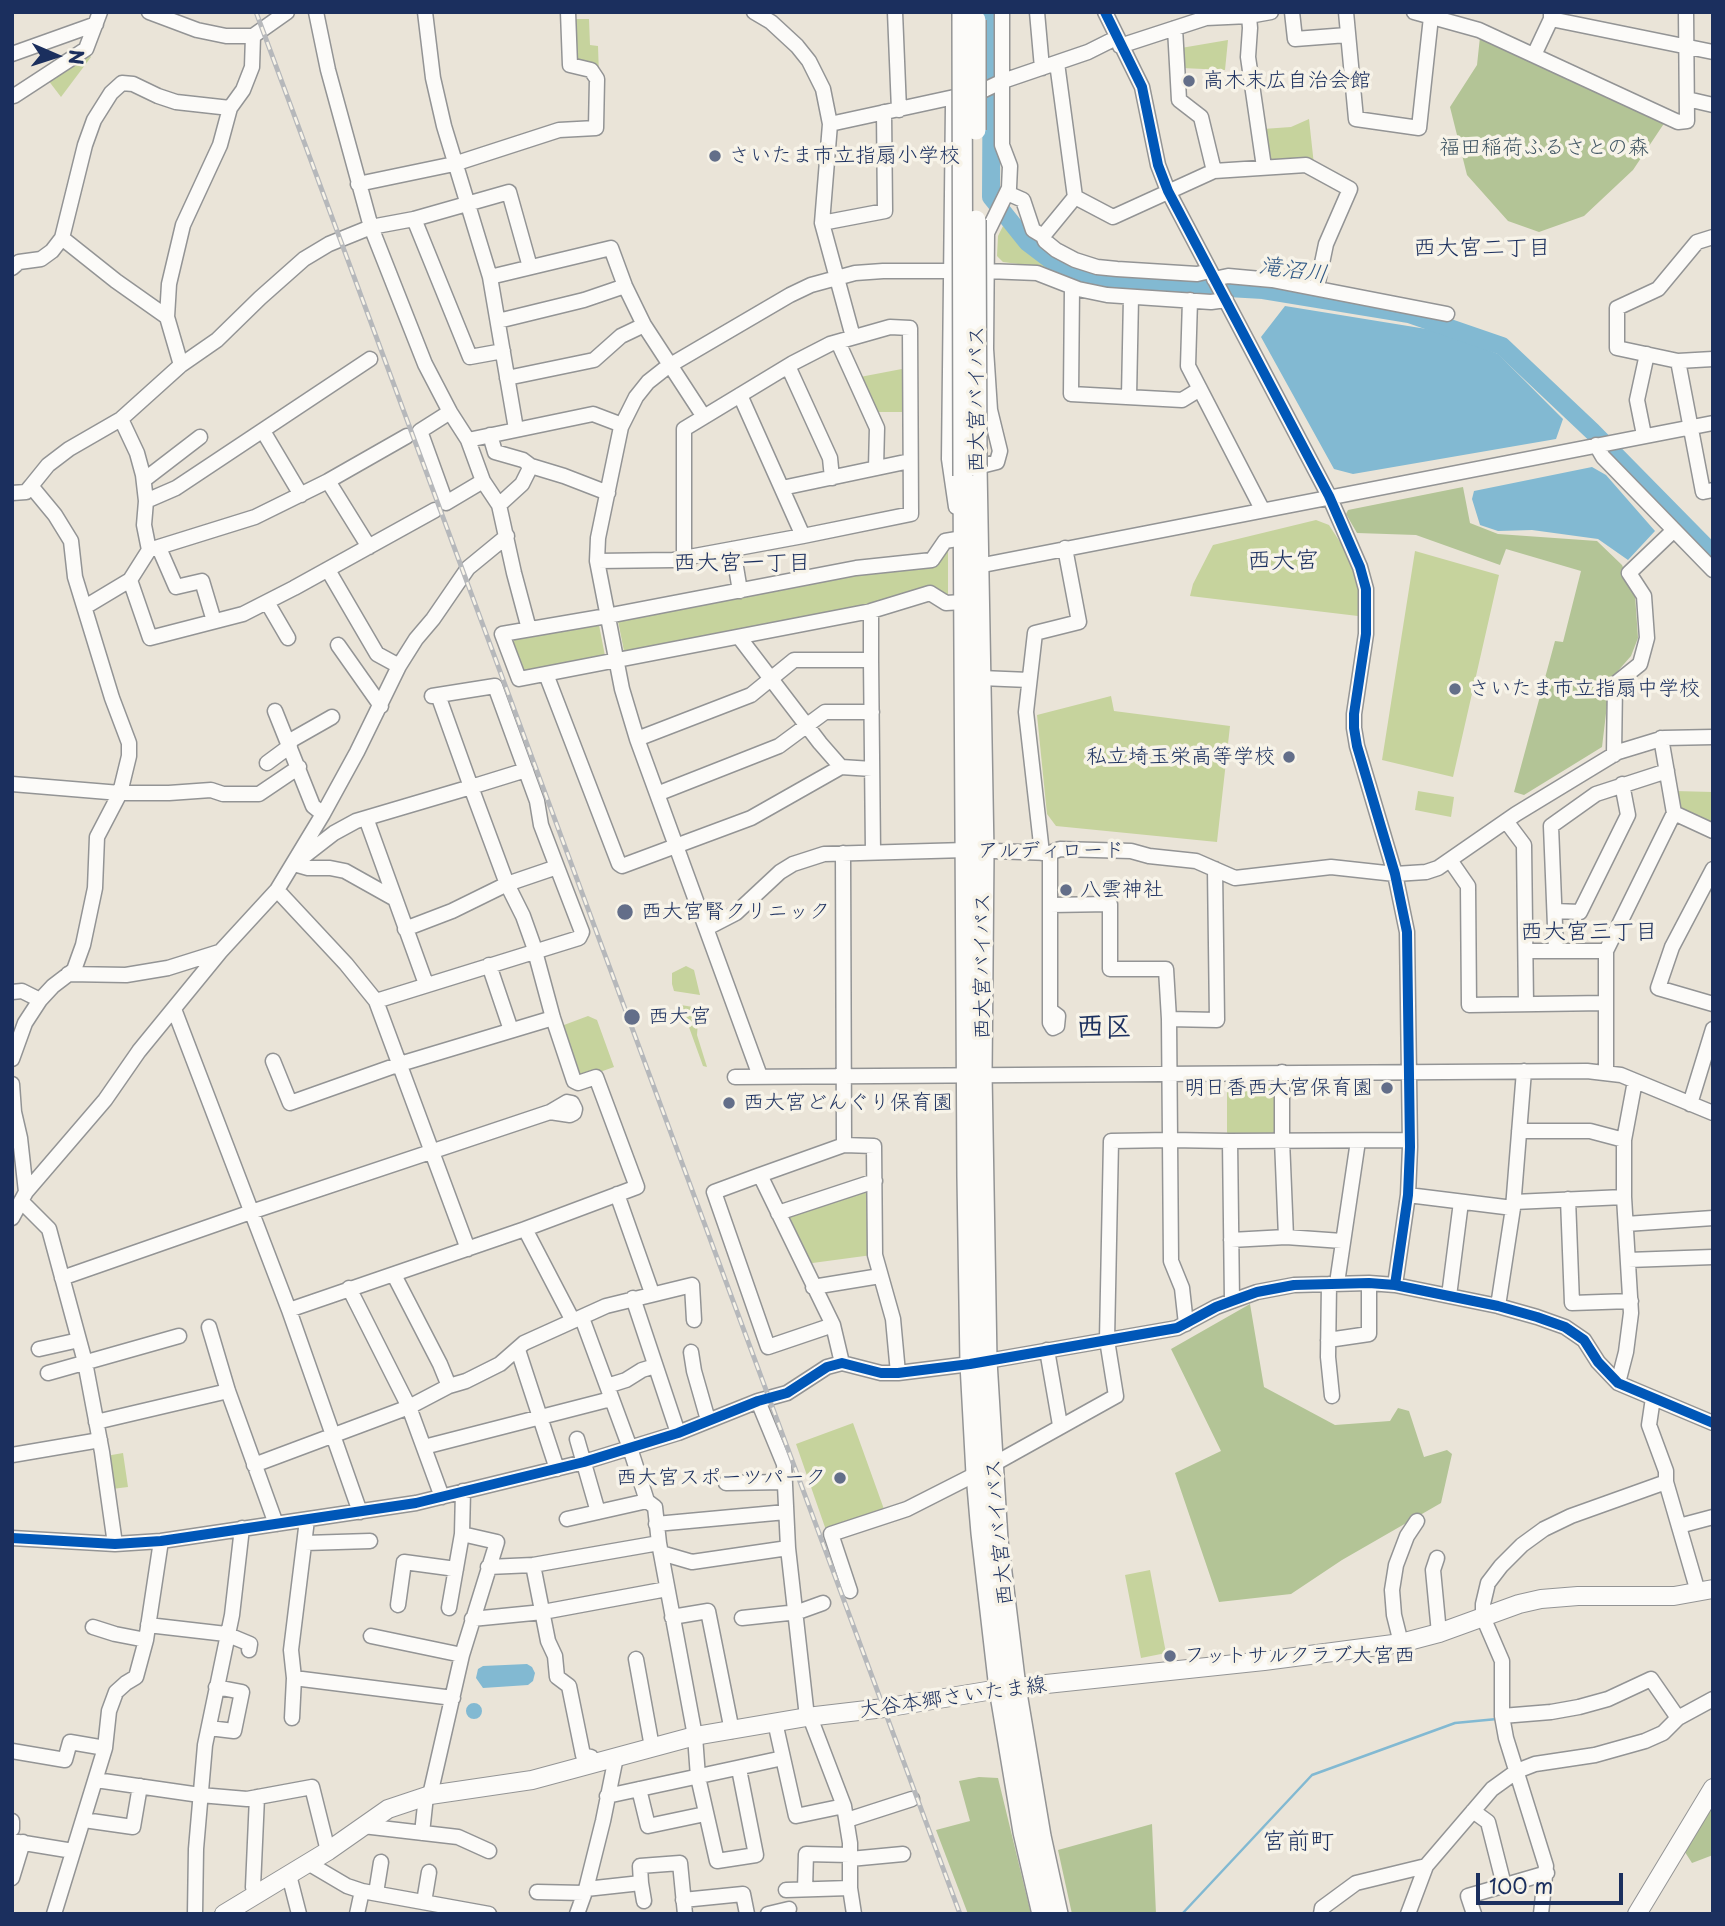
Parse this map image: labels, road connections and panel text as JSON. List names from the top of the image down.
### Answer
{
  "streets": {
    "highway": ["西大宮バイパス"],
    "main road": ["大谷本郷さいたま線"],
    "street": ["アルディロード"]
  },
  "crossings": [
    ["西大宮バイパス", "アルディロード"],
    ["西大宮バイパス", "大谷本郷さいたま線"]
  ],
  "districts": [
    "西大宮二丁目",
    "西大宮",
    "西大宮一丁目",
    "西大宮三丁目",
    "西区",
    "宮前町"
  ],
  "water": ["滝沼川"],
  "parks": ["福田稲荷ふるさとの森"],
  "places": [
    "高木末広自治会館",
    "さいたま市立指扇小学校",
    "さいたま市立指扇中学校",
    "私立埼玉栄高等学校",
    "八雲神社",
    "西大宮腎クリニック",
    "西大宮",
    "明日香西大宮保育園",
    "西大宮どんぐり保育園",
    "西大宮スポーツパーク",
    "フットサルクラブ大宮西"
  ],
  "scale_bar": "100 m",
  "north": "right"
}
